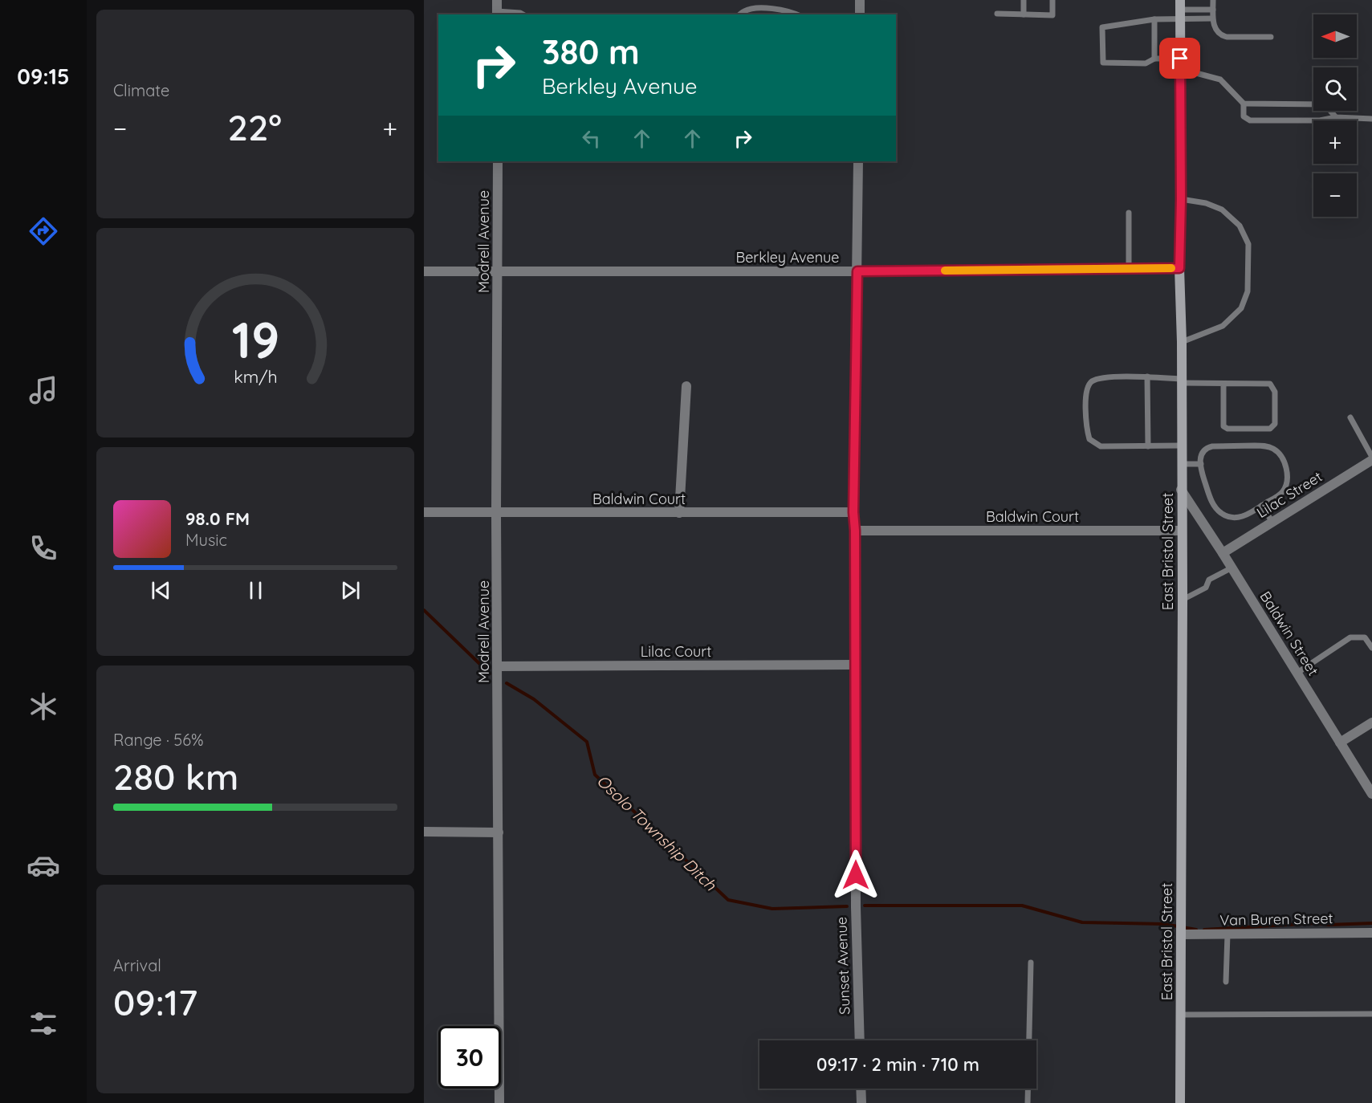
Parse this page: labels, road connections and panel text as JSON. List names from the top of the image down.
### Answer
{
  "streets": {
    "main road": ["East Bristol Street"],
    "street": [
      "Modrell Avenue",
      "Berkley Avenue",
      "Lilac Street",
      "Baldwin Court",
      "Baldwin Street",
      "Lilac Court",
      "Van Buren Street",
      "Sunset Avenue"
    ]
  },
  "crossings": [
    ["Modrell Avenue", "Berkley Avenue"],
    ["Modrell Avenue", "Baldwin Court"],
    ["Modrell Avenue", "Lilac Court"],
    ["Berkley Avenue", "East Bristol Street"],
    ["Berkley Avenue", "Sunset Avenue"],
    ["Lilac Street", "Baldwin Street"],
    ["Baldwin Court", "East Bristol Street"],
    ["Baldwin Court", "Sunset Avenue"],
    ["East Bristol Street", "Baldwin Street"],
    ["East Bristol Street", "Van Buren Street"],
    ["Lilac Court", "Sunset Avenue"]
  ],
  "water": ["Osolo Township Ditch"],
  "north": "left",
  "page": {
    "tabs": "09:15",
    "tile": [
      "Climate",
      ["Range · 56%", "280 km"],
      ["Arrival", "09:17"]
    ],
    "map_buttons": ["+", "−"],
    "turn": ["380 m", "Berkley Avenue"],
    "heat": ["−", "22°", "+"],
    "song": ["98.0 FM", "Music"],
    "limit": "30",
    "trip": "09:17 · 2 min · 710 m",
    "gauge": ["19", "km/h"]
  }
}
